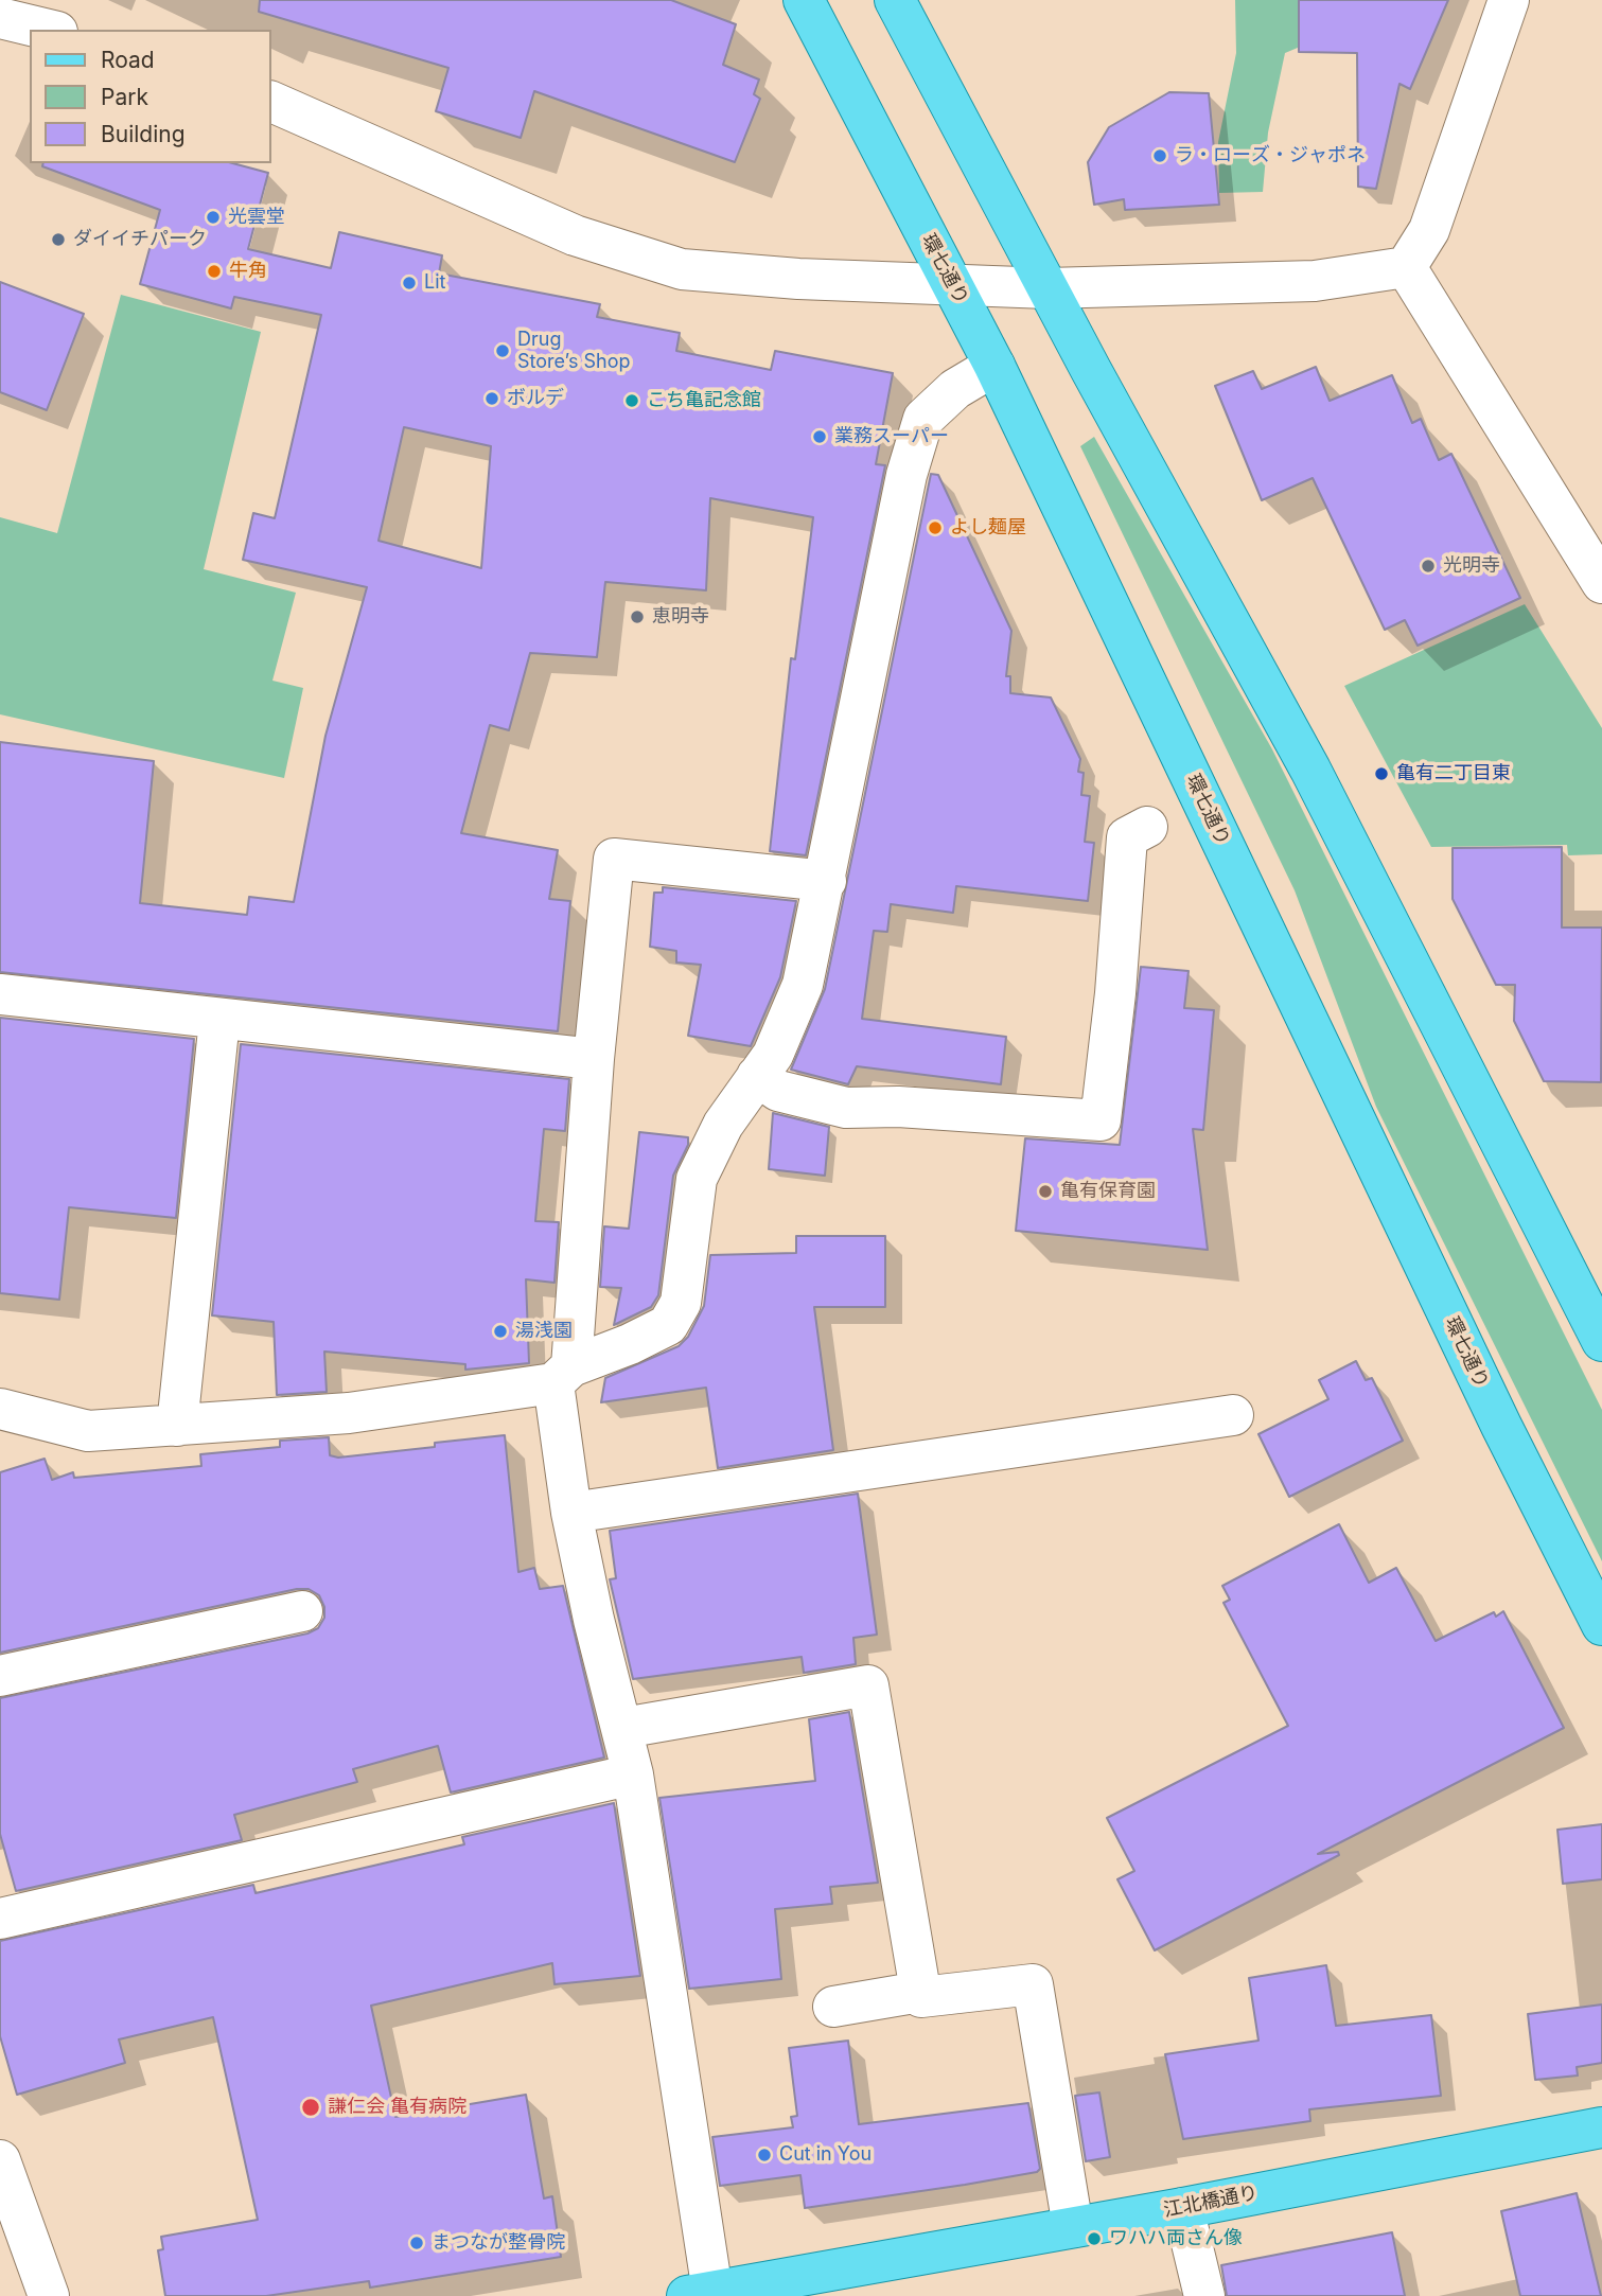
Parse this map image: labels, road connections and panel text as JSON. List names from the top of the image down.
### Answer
{
  "streets": {
    "main road": ["環七通り", "江北橋通り"]
  },
  "places": [
    "ラ・ローズ・ジャポネ",
    "光雲堂",
    "ダイイチパーク",
    "牛角",
    "Lit",
    "Drug Store’s Shop",
    "ボルデ",
    "こち亀記念館",
    "業務スーパー",
    "よし麺屋",
    "光明寺",
    "恵明寺",
    "亀有二丁目東",
    "亀有保育園",
    "湯浅園",
    "謙仁会 亀有病院",
    "Cut in You",
    "ワハハ両さん像",
    "まつなが整骨院"
  ],
  "legend": ["Road", "Park", "Building"]
}
